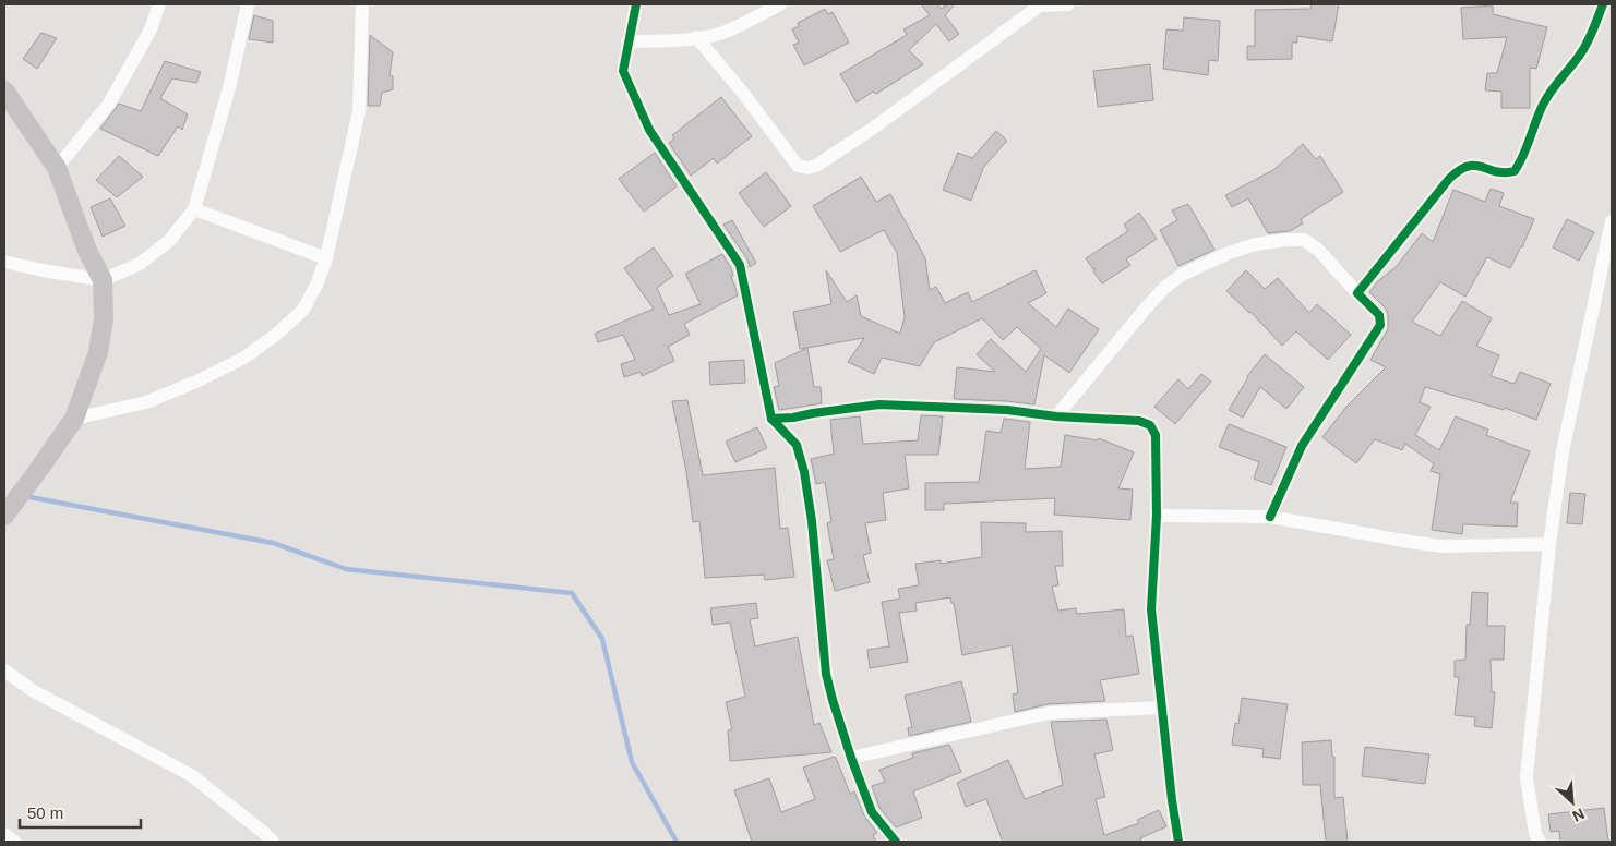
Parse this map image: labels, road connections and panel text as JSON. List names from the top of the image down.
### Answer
{
  "scale_bar": "50 m",
  "north": "bottom right"
}
